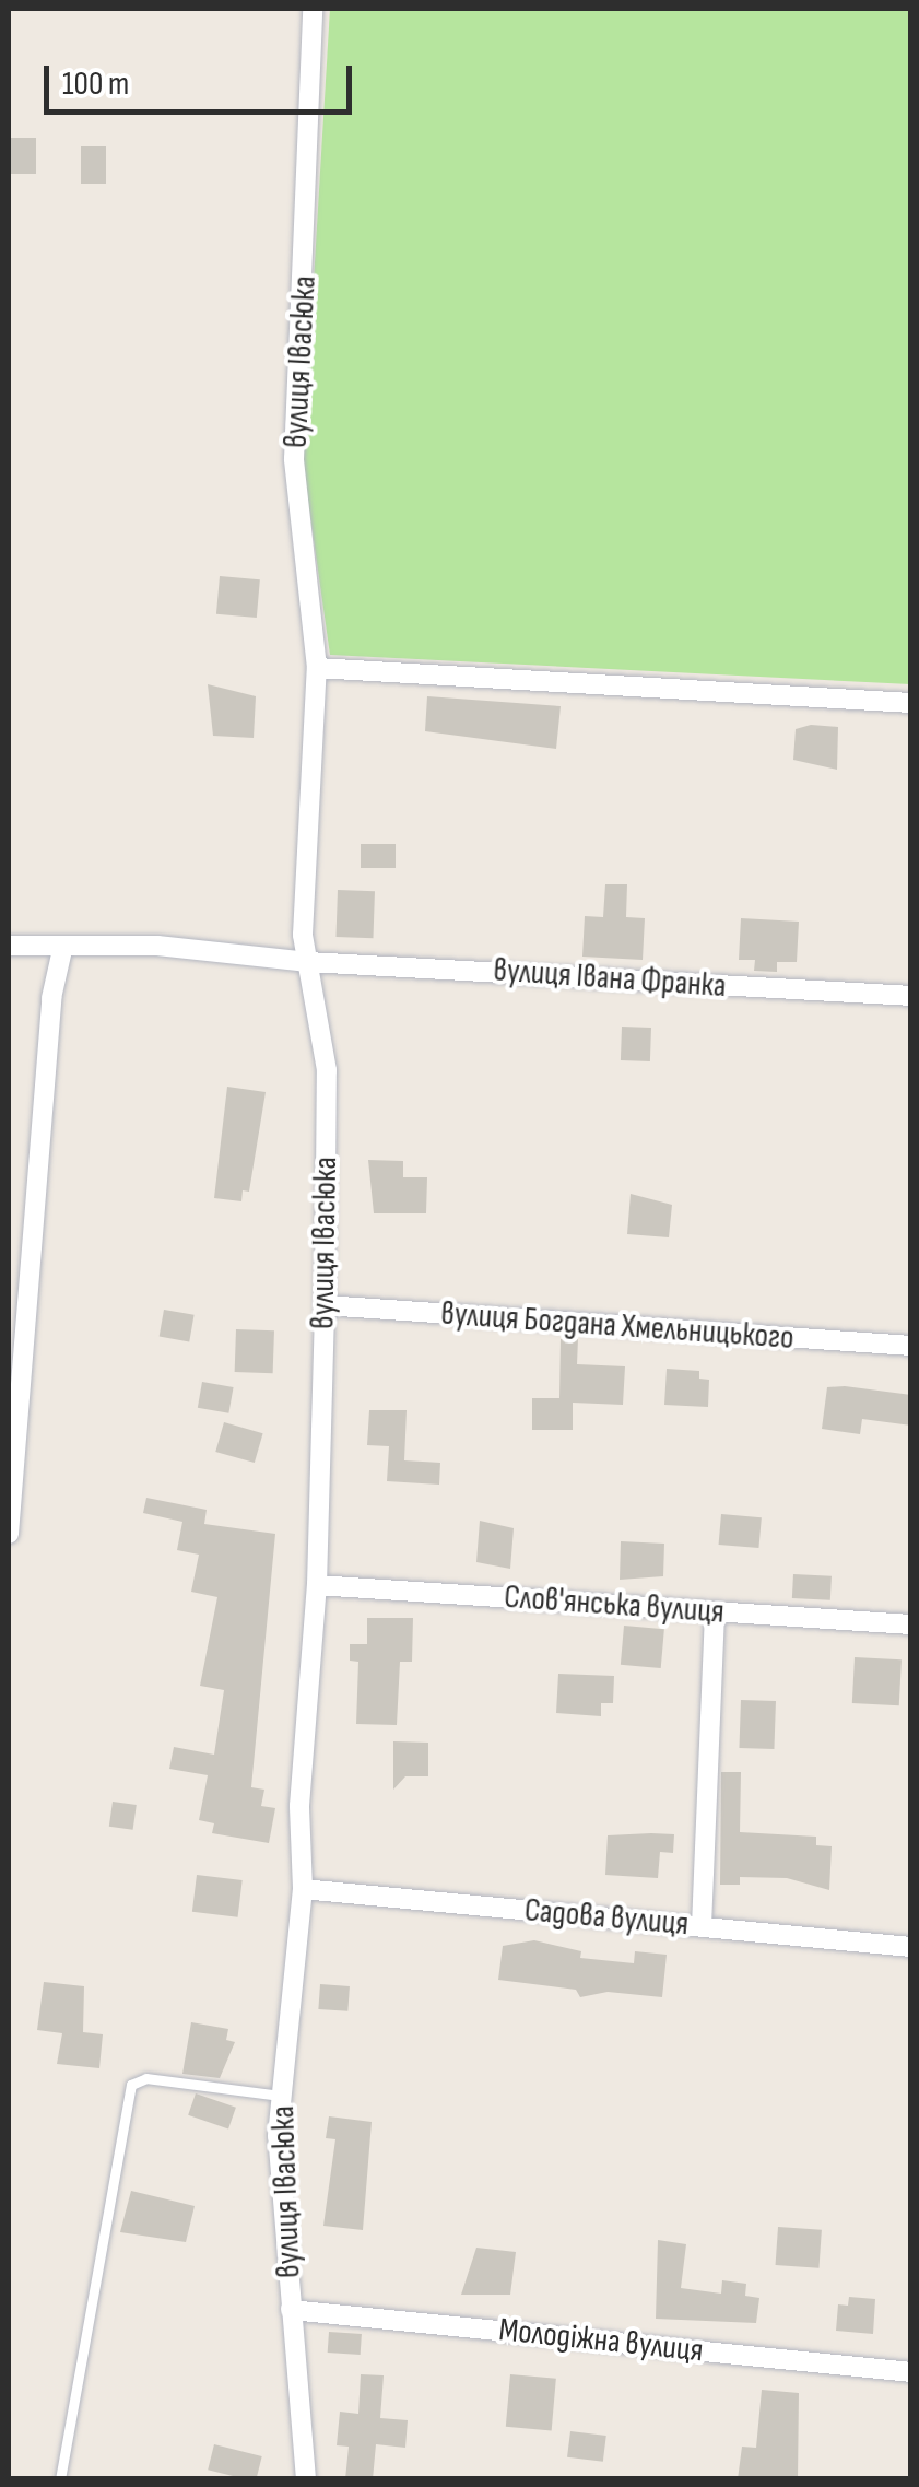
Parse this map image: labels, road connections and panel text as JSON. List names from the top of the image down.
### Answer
{
  "streets": {
    "street": [
      "вулиця Івасюка",
      "вулиця Івана Франка",
      "вулиця Богдана Хмельницького",
      "Слов'янська вулиця",
      "Садова вулиця",
      "Молодіжна вулиця"
    ]
  },
  "crossings": [
    ["вулиця Івасюка", "вулиця Івана Франка"],
    ["вулиця Івасюка", "вулиця Богдана Хмельницького"],
    ["вулиця Івасюка", "Слов'янська вулиця"],
    ["вулиця Івасюка", "Садова вулиця"],
    ["вулиця Івасюка", "Молодіжна вулиця"]
  ],
  "scale_bar": "100 m"
}
